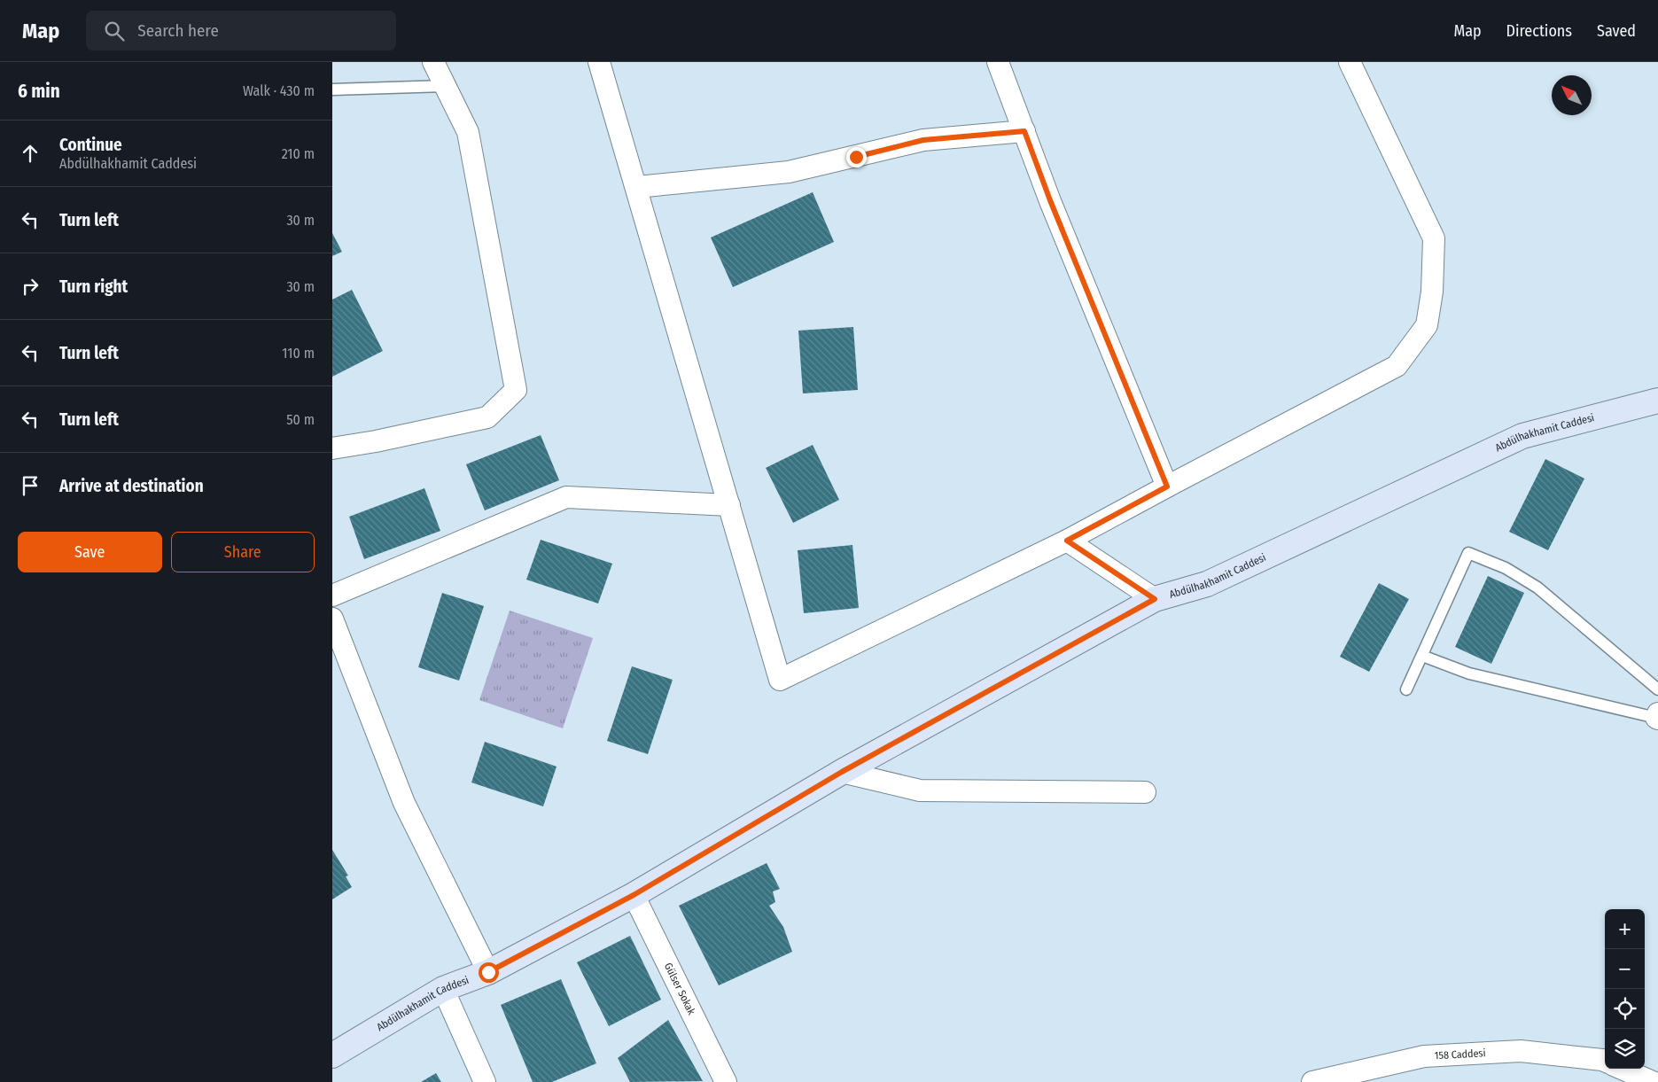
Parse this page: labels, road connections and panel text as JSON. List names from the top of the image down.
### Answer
{
  "streets": {
    "main road": ["Abdülhakhamit Caddesi"],
    "street": ["Gülser Sokak", "158 Caddesi"]
  },
  "crossings": [
    ["Abdülhakhamit Caddesi", "Gülser Sokak"]
  ],
  "north": "top left",
  "page": {
    "header": "Map",
    "search": "Search here",
    "nav": ["Map", "Directions", "Saved"],
    "heading": ["6 min", "Walk · 430 m"],
    "list": [
      ["Continue", "Abdülhakhamit Caddesi", "210 m"],
      ["Turn left", "30 m"],
      ["Turn right", "30 m"],
      ["Turn left", "110 m"],
      ["Turn left", "50 m"],
      "Arrive at destination"
    ],
    "buttons": ["Save", "Share"],
    "map_buttons": ["+", "−"]
  }
}
